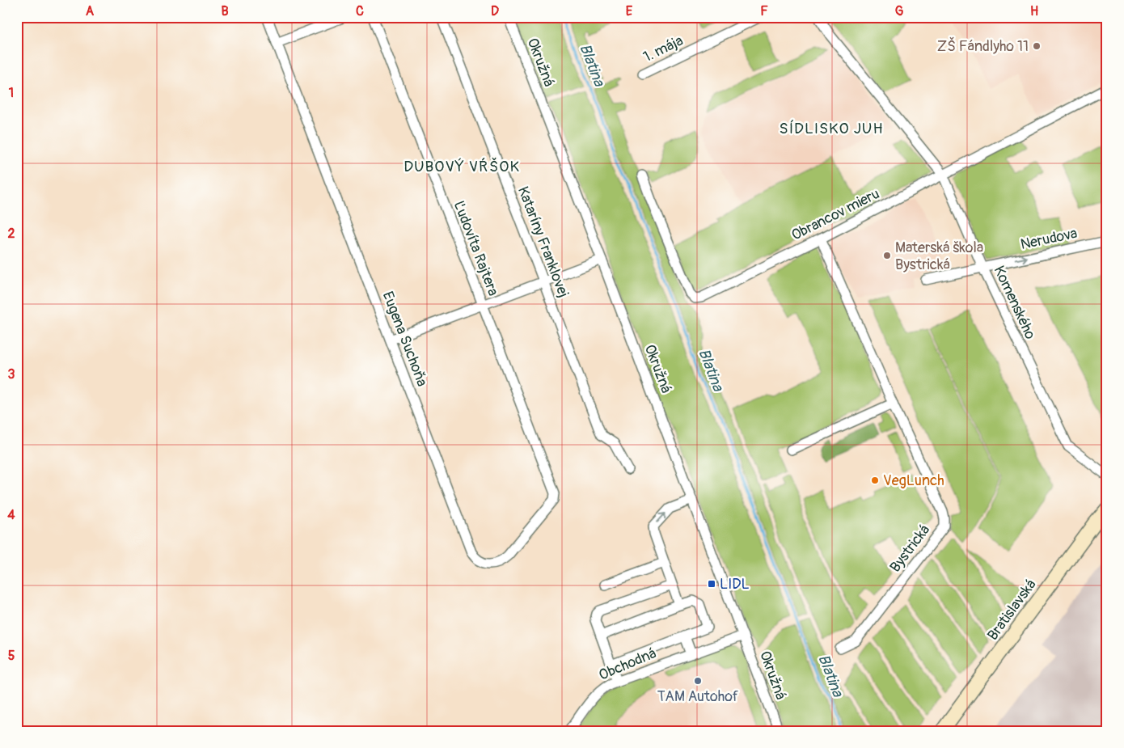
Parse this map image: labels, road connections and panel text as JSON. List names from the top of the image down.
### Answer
{
  "streets": {
    "main road": ["Bratislavská"],
    "street": [
      "1. mája",
      "Okružná",
      "Obrancov mieru",
      "Nerudova",
      "Kataríny Franklovej",
      "Ľudovíta Rajtera",
      "Komenského",
      "Eugena Suchoňa",
      "Bystrická",
      "Obchodná"
    ]
  },
  "crossings": [
    ["Okružná", "Obchodná"],
    ["Obrancov mieru", "Komenského"],
    ["Obrancov mieru", "Bystrická"],
    ["Nerudova", "Komenského"],
    ["Ľudovíta Rajtera", "Eugena Suchoňa"]
  ],
  "one_way": ["Nerudova"],
  "districts": ["SÍDLISKO JUH", "DUBOVÝ VŔŠOK"],
  "water": ["Blatina"],
  "places": {
    "other": [
      "ZŠ Fándlyho 11",
      "Materská škola Bystrická",
      "VegLunch",
      "TAM Autohof"
    ],
    "transit": ["LIDL"]
  },
  "grid": {
    "columns": [
      "A",
      "B",
      "C",
      "D",
      "E",
      "F",
      "G",
      "H"
    ],
    "rows": [
      "1",
      "2",
      "3",
      "4",
      "5"
    ]
  }
}
